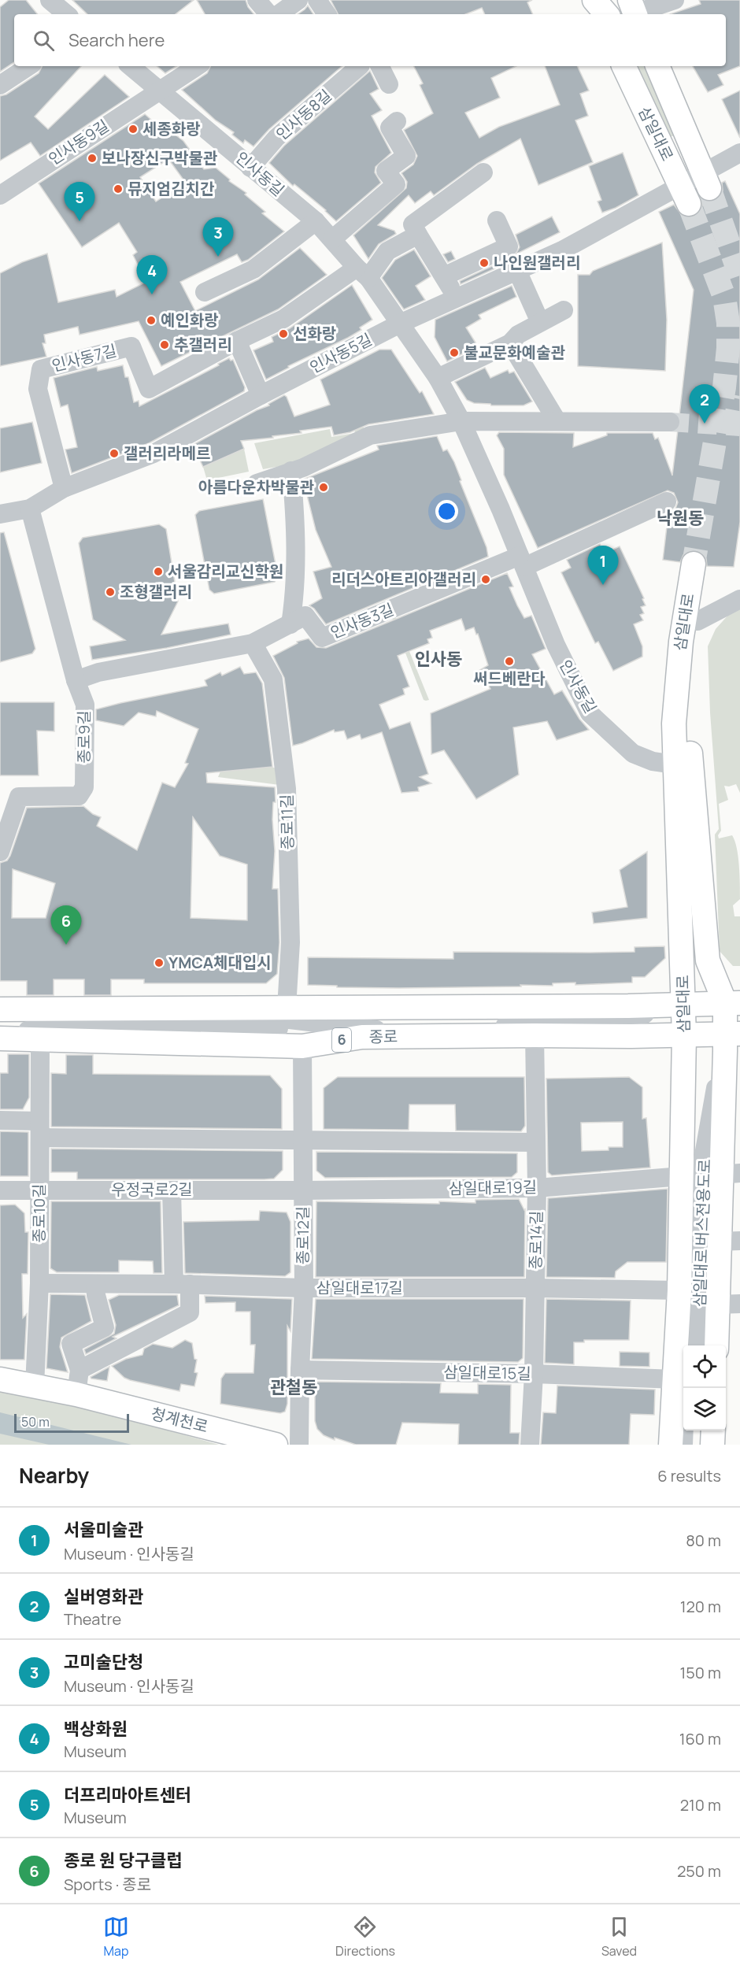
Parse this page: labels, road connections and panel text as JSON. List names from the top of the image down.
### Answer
{
  "streets": {
    "main road": [
      "삼일대로",
      "종로",
      "6",
      "청계천로"
    ],
    "street": [
      "인사동8길",
      "인사동9길",
      "인사동길",
      "인사동5길",
      "인사동7길",
      "인사동3길",
      "종로9길",
      "종로11길",
      "삼일대로19길",
      "우정국로2길",
      "종로10길",
      "삼일대로 버스전용도로",
      "종로12길",
      "종로14길",
      "삼일대로17길",
      "삼일대로15길"
    ]
  },
  "crossings": [
    ["인사동8길", "인사동길"],
    ["삼일대로", "인사동길"],
    ["삼일대로", "인사동5길"],
    ["삼일대로", "종로"],
    ["삼일대로", "삼일대로19길"],
    ["삼일대로", "삼일대로 버스전용도로"],
    ["삼일대로", "삼일대로17길"],
    ["삼일대로", "삼일대로15길"],
    ["인사동9길", "인사동길"],
    ["인사동길", "인사동5길"],
    ["인사동길", "인사동7길"],
    ["인사동길", "인사동3길"],
    ["인사동5길", "인사동7길"],
    ["인사동5길", "종로9길"],
    ["인사동3길", "종로9길"],
    ["인사동3길", "종로11길"],
    ["종로11길", "종로"],
    ["종로", "종로10길"],
    ["종로", "삼일대로 버스전용도로"],
    ["종로", "종로12길"],
    ["종로", "종로14길"],
    ["삼일대로19길", "우정국로2길"],
    ["삼일대로19길", "종로12길"],
    ["삼일대로19길", "종로14길"],
    ["우정국로2길", "종로10길"],
    ["우정국로2길", "종로12길"],
    ["종로10길", "삼일대로17길"],
    ["종로10길", "청계천로"],
    ["종로12길", "삼일대로17길"],
    ["종로12길", "삼일대로15길"],
    ["종로14길", "삼일대로17길"],
    ["종로14길", "삼일대로15길"]
  ],
  "districts": ["낙원동", "인사동", "관철동"],
  "places": [
    "세종화랑",
    "보나장신구박물관",
    "뮤지엄김치간",
    "나인원갤러리",
    "예인화랑",
    "선화랑",
    "추갤러리",
    "불교문화예술관",
    "갤러리라메르",
    "아름다운차박물관",
    "서울감리교신학원",
    "리더스아트리아갤러리",
    "조형갤러리",
    "써드베란다",
    "YMCA체대입시"
  ],
  "scale_bar": "50 m",
  "page": {
    "search": "Search here",
    "pins": [
      "5",
      "3",
      "4",
      "2",
      "1",
      "6"
    ],
    "scale": "50 m",
    "heading": ["Nearby", "6 results"],
    "list": [
      {
        "mark": "1",
        "name": "서울미술관",
        "note": "Museum · 인사동길",
        "value": "80 m"
      },
      {
        "mark": "2",
        "name": "실버영화관",
        "note": "Theatre",
        "value": "120 m"
      },
      {
        "mark": "3",
        "name": "고미술단청",
        "note": "Museum · 인사동길",
        "value": "150 m"
      },
      {
        "mark": "4",
        "name": "백상화원",
        "note": "Museum",
        "value": "160 m"
      },
      {
        "mark": "5",
        "name": "더프리마아트센터",
        "note": "Museum",
        "value": "210 m"
      },
      {
        "mark": "6",
        "name": "종로 원 당구클럽",
        "note": "Sports · 종로",
        "value": "250 m"
      }
    ],
    "nav": ["Map", "Directions", "Saved"]
  }
}
